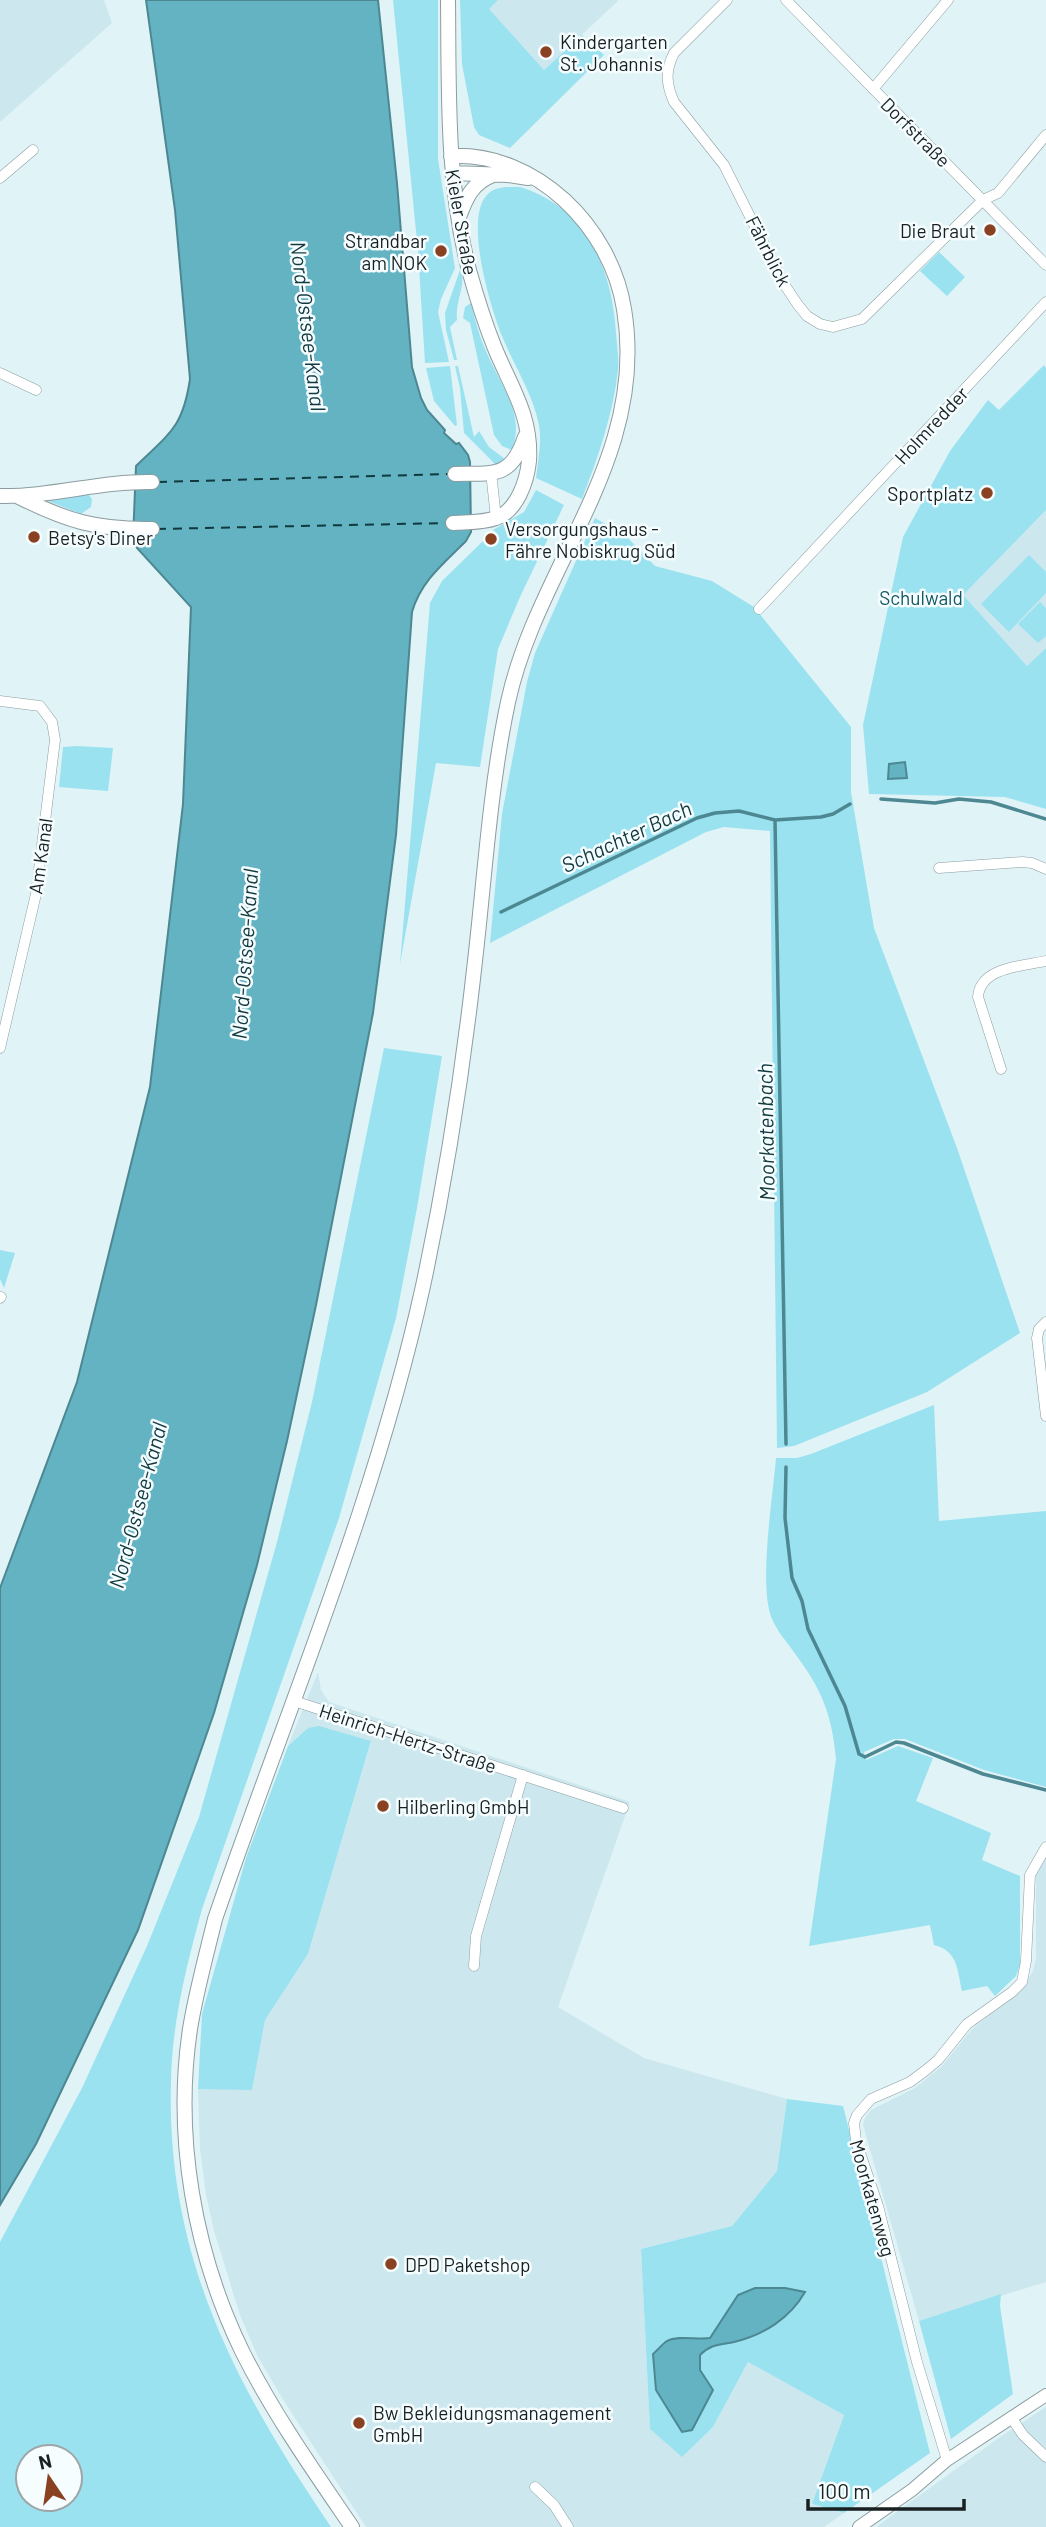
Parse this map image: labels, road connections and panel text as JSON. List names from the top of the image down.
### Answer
{
  "streets": {
    "main road": ["Kieler Straße"],
    "street": [
      "Dorfstraße",
      "Fährblick",
      "Holmredder",
      "Am Kanal",
      "Heinrich-Hertz-Straße",
      "Moorkatenweg"
    ]
  },
  "crossings": [
    ["Dorfstraße", "Fährblick"]
  ],
  "water": ["Nord-Ostsee-Kanal", "Schachter Bach", "Moorkatenbach"],
  "parks": ["Schulwald"],
  "places": [
    "Kindergarten St. Johannis",
    "Die Braut",
    "Strandbar am NOK",
    "Sportplatz",
    "Betsy's Diner",
    "Versorgungshaus - Fähre Nobiskrug Süd",
    "Hilberling GmbH",
    "DPD Paketshop",
    "Bw Bekleidungsmanagement GmbH"
  ],
  "scale_bar": "100 m",
  "north": "top"
}
